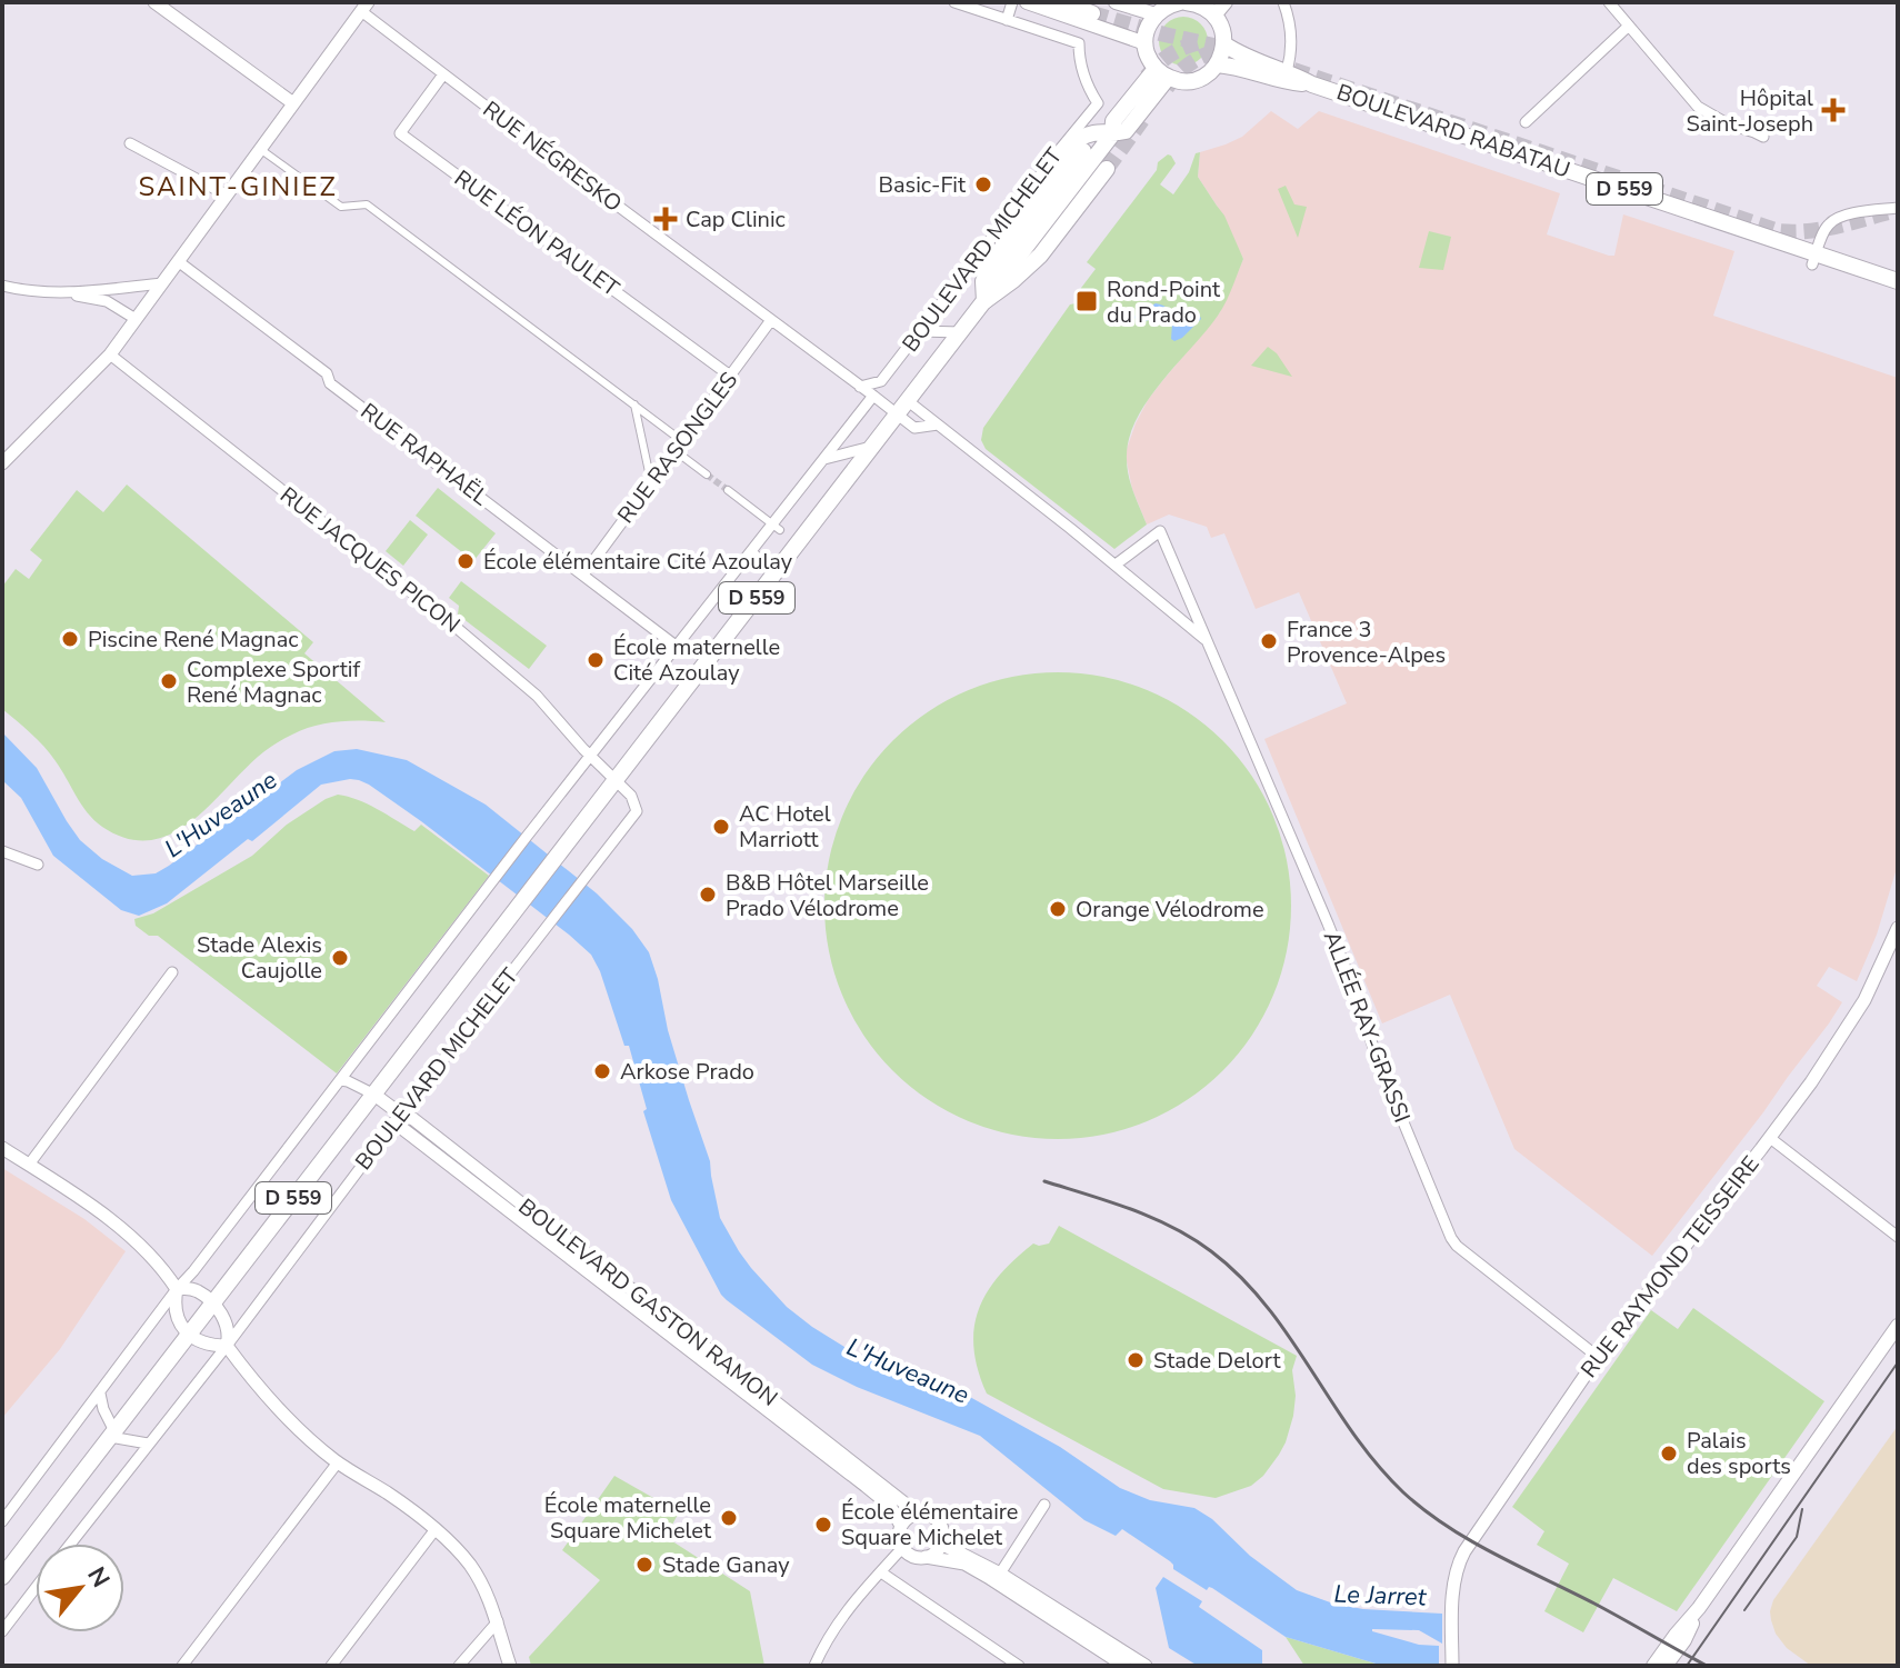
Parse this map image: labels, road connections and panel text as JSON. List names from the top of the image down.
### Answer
{
  "streets": {
    "main road": ["BOULEVARD RABATAU", "D 559", "BOULEVARD MICHELET"],
    "street": [
      "RUE NÉGRESKO",
      "RUE LÉON PAULET",
      "RUE RASONGLES",
      "RUE RAPHAËL",
      "RUE JACQUES PICON",
      "ALLÉE RAY-GRASSI",
      "RUE RAYMOND TEISSEIRE",
      "BOULEVARD GASTON RAMON"
    ]
  },
  "crossings": [
    ["BOULEVARD RABATAU", "BOULEVARD MICHELET"],
    ["RUE NÉGRESKO", "RUE LÉON PAULET"],
    ["RUE NÉGRESKO", "BOULEVARD MICHELET"],
    ["RUE NÉGRESKO", "RUE RASONGLES"],
    ["RUE LÉON PAULET", "RUE RASONGLES"],
    ["BOULEVARD MICHELET", "RUE JACQUES PICON"],
    ["BOULEVARD MICHELET", "ALLÉE RAY-GRASSI"],
    ["BOULEVARD MICHELET", "BOULEVARD GASTON RAMON"],
    ["RUE RASONGLES", "RUE RAPHAËL"],
    ["ALLÉE RAY-GRASSI", "RUE RAYMOND TEISSEIRE"]
  ],
  "districts": ["SAINT-GINIEZ"],
  "water": ["L'Huveaune", "Le Jarret"],
  "places": {
    "health": ["Hôpital Saint-Joseph", "Cap Clinic"],
    "other": [
      "Basic-Fit",
      "École élémentaire Cité Azoulay",
      "Piscine René Magnac",
      "France 3 Provence-Alpes",
      "École maternelle Cité Azoulay",
      "Complexe Sportif René Magnac",
      "AC Hotel Marriott",
      "B&B Hôtel Marseille Prado Vélodrome",
      "Orange Vélodrome",
      "Stade Alexis Caujolle",
      "Arkose Prado",
      "Stade Delort",
      "Palais des sports",
      "École maternelle Square Michelet",
      "École élémentaire Square Michelet",
      "Stade Ganay"
    ],
    "transit": ["Rond-Point du Prado"]
  },
  "north": "top right"
}
